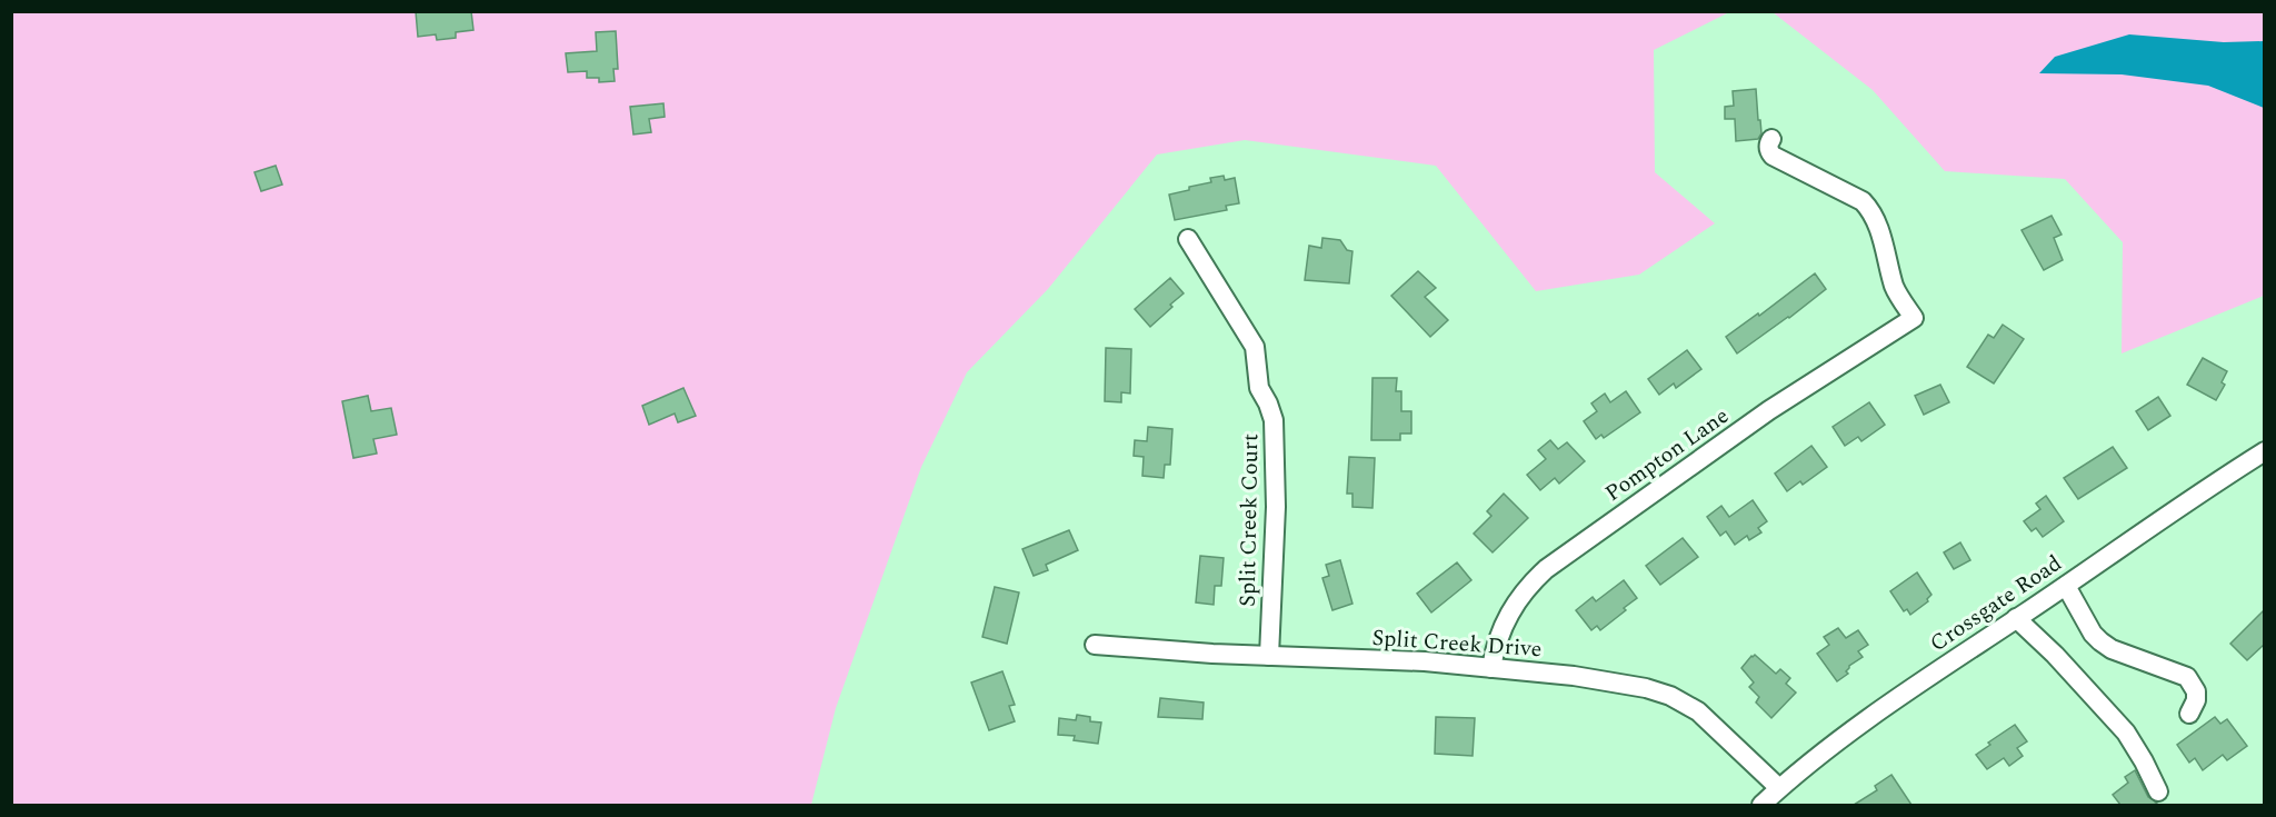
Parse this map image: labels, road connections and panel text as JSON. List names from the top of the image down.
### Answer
{
  "streets": {
    "street": [
      "Pompton Lane",
      "Split Creek Court",
      "Crossgate Road",
      "Split Creek Drive"
    ]
  },
  "crossings": [
    ["Pompton Lane", "Split Creek Drive"],
    ["Split Creek Court", "Split Creek Drive"],
    ["Crossgate Road", "Split Creek Drive"]
  ]
}
